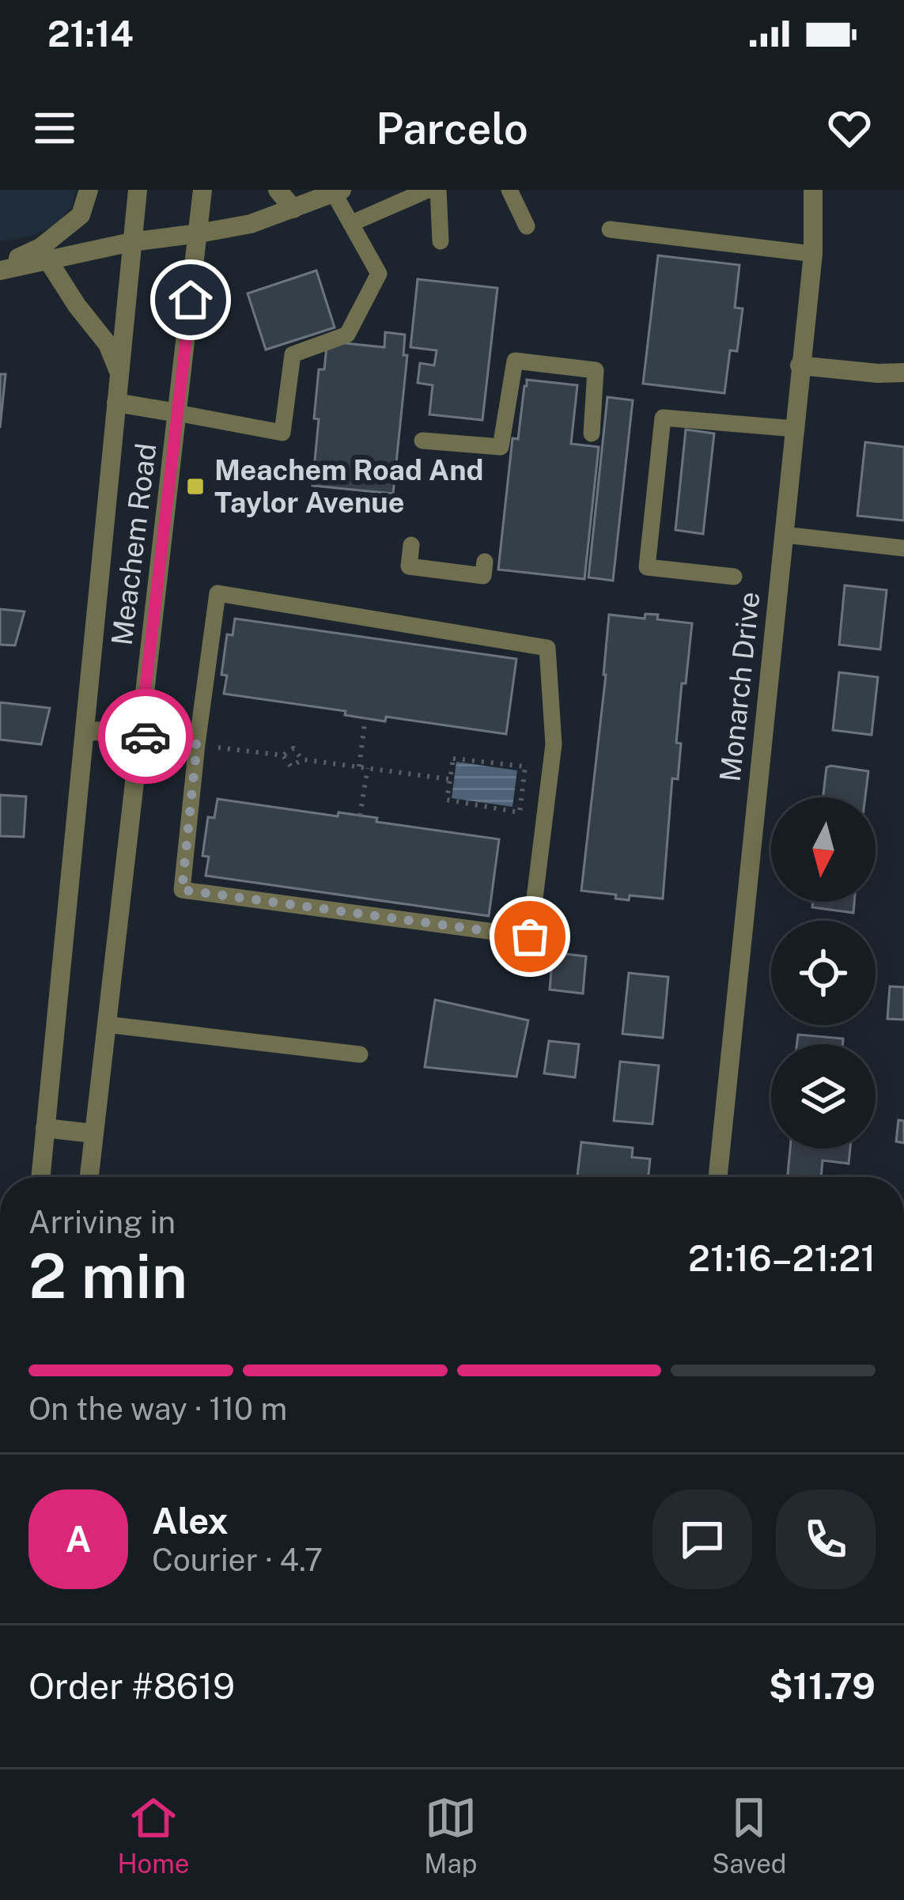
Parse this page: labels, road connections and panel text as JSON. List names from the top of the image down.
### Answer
{
  "streets": {
    "street": ["Meachem Road", "Monarch Drive"]
  },
  "places": {
    "transit": ["Meachem Road And Taylor Avenue"]
  },
  "north": "bottom",
  "page": {
    "status": "21:14",
    "header": "Parcelo",
    "heading": ["2 min", "Arriving in", "21:16–21:21"],
    "panel": [
      "Alex",
      "Courier · 4.7",
      "Order #8619",
      "$11.79"
    ],
    "bar": "On the way · 110 m",
    "round": "A",
    "tabs": ["Home", "Map", "Saved"]
  }
}
